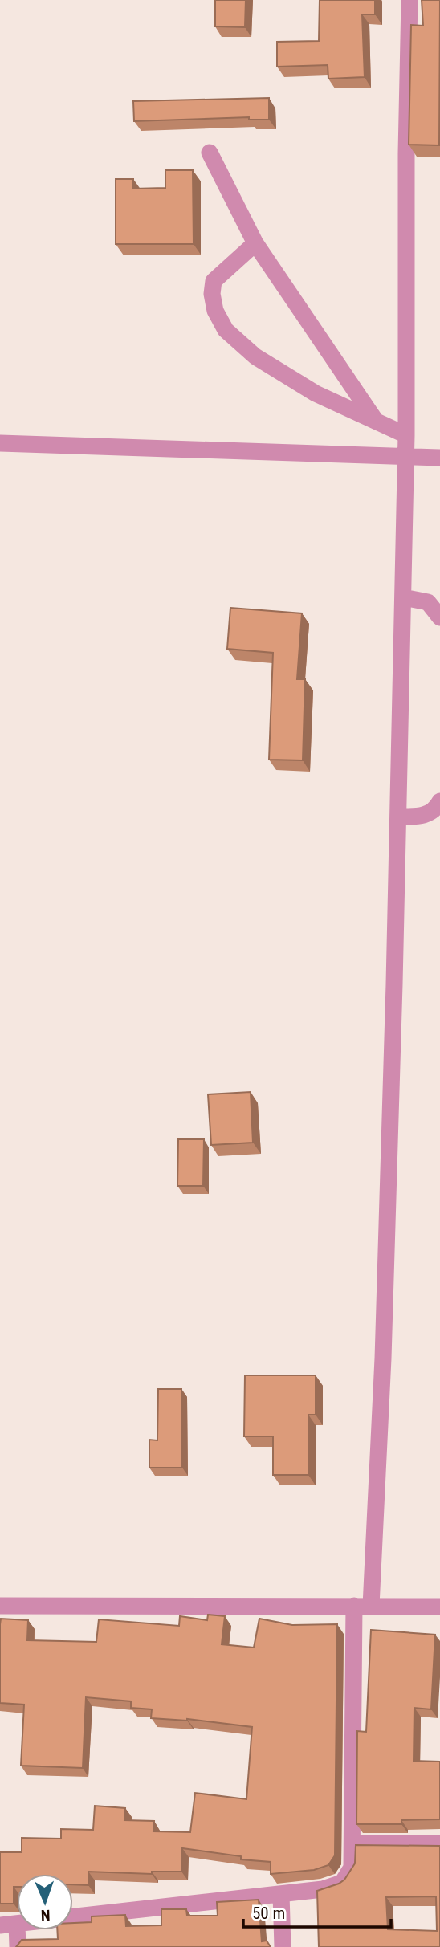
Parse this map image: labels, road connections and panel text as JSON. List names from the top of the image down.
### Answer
{
  "scale_bar": "50 m",
  "north": "bottom"
}
